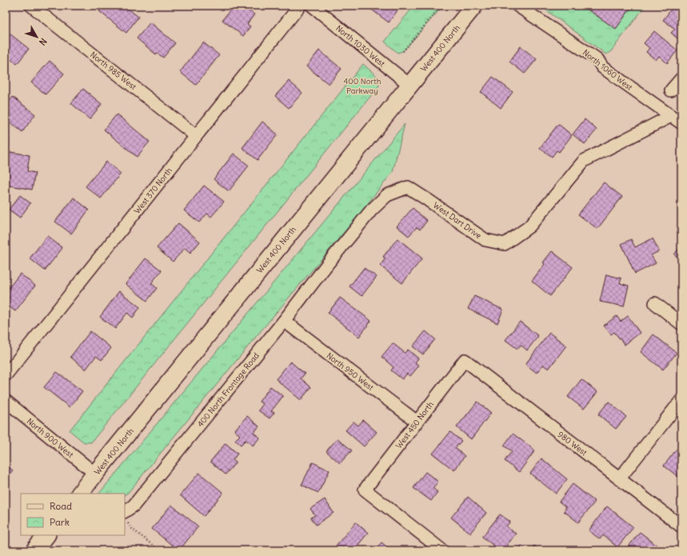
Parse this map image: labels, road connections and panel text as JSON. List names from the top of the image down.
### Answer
{
  "streets": {
    "main road": ["West 400 North"],
    "street": [
      "North 1030 West",
      "North 1060 West",
      "North 985 West",
      "West 370 North",
      "West Dart Drive",
      "North 950 West",
      "400 North Frontage Road",
      "West 450 North",
      "North 900 West",
      "980 West"
    ]
  },
  "crossings": [
    ["North 1030 West", "West 400 North"],
    ["West 400 North", "North 900 West"],
    ["North 1060 West", "West Dart Drive"],
    ["North 985 West", "West 370 North"],
    ["West Dart Drive", "400 North Frontage Road"],
    ["North 950 West", "400 North Frontage Road"],
    ["North 950 West", "West 450 North"],
    ["West 450 North", "980 West"]
  ],
  "parks": ["400 North Parkway"],
  "legend": ["Road", "Park"],
  "north": "bottom right"
}
